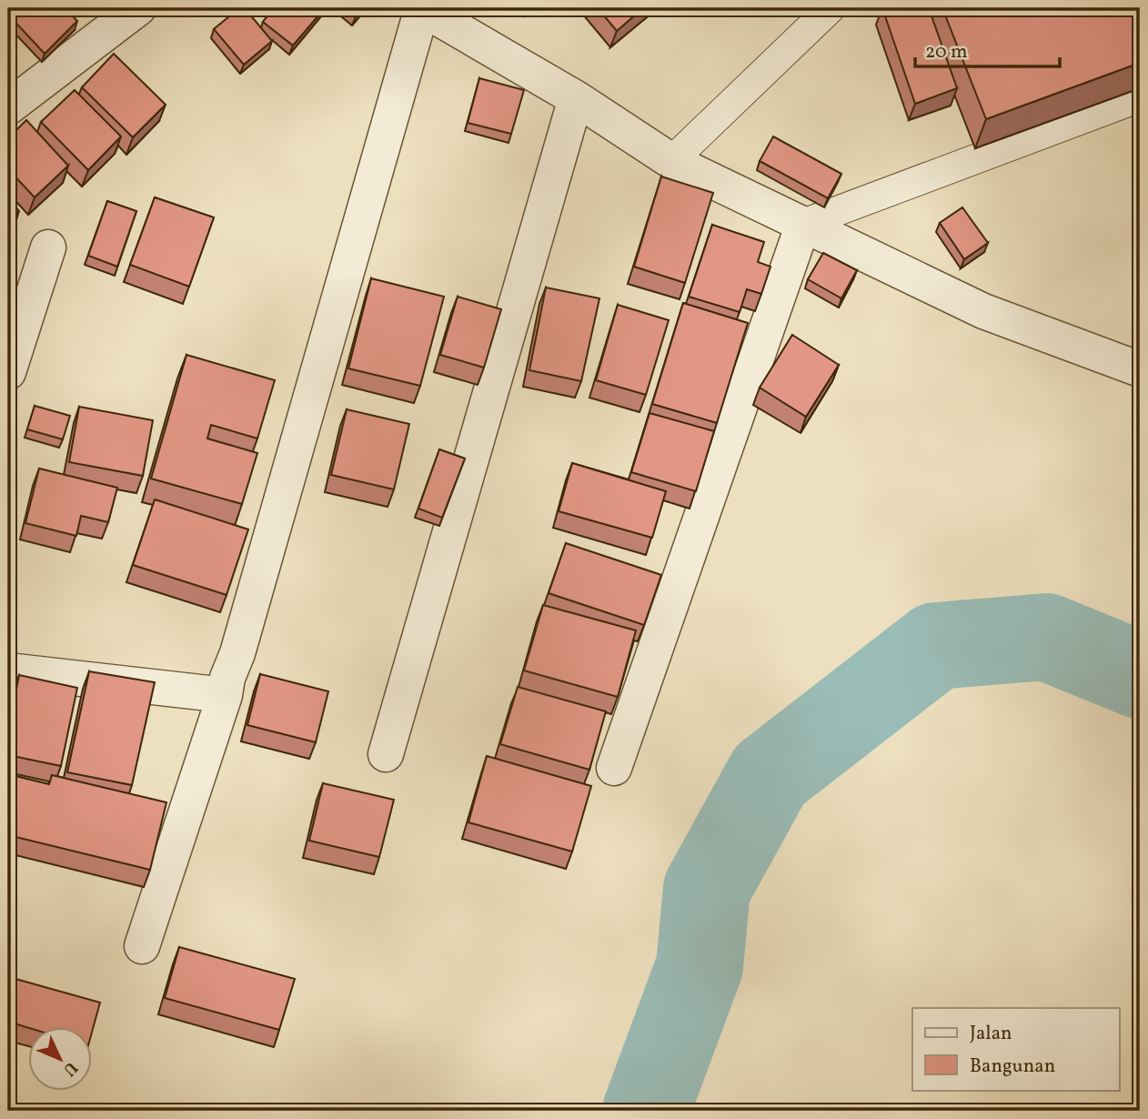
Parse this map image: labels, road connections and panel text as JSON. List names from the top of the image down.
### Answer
{
  "legend": ["Jalan", "Bangunan"],
  "scale_bar": "20 m",
  "north": "bottom right"
}
